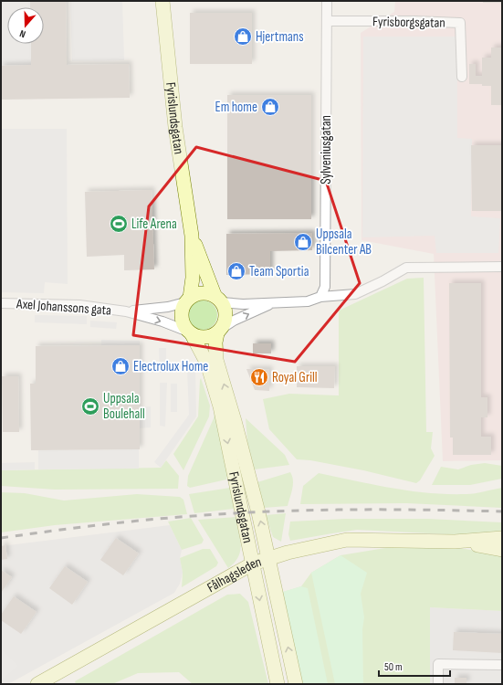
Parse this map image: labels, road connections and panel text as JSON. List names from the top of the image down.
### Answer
{
  "streets": {
    "main road": ["Fyrislundsgatan", "Fålhagsleden"],
    "street": ["Fyrisborgsgatan", "Sylveniusgatan", "Axel Johanssons gata"]
  },
  "crossings": [
    ["Fyrisborgsgatan", "Sylveniusgatan"],
    ["Fyrislundsgatan", "Axel Johanssons gata"],
    ["Fyrislundsgatan", "Fålhagsleden"]
  ],
  "places": {
    "shop": [
      "Hjertmans",
      "Em home",
      "Uppsala Bilcenter AB",
      "Team Sportia",
      "Electrolux Home"
    ],
    "sports": ["Life Arena", "Uppsala Boulehall"],
    "restaurant": ["Royal Grill"]
  },
  "scale_bar": "50 m",
  "north": "bottom"
}
